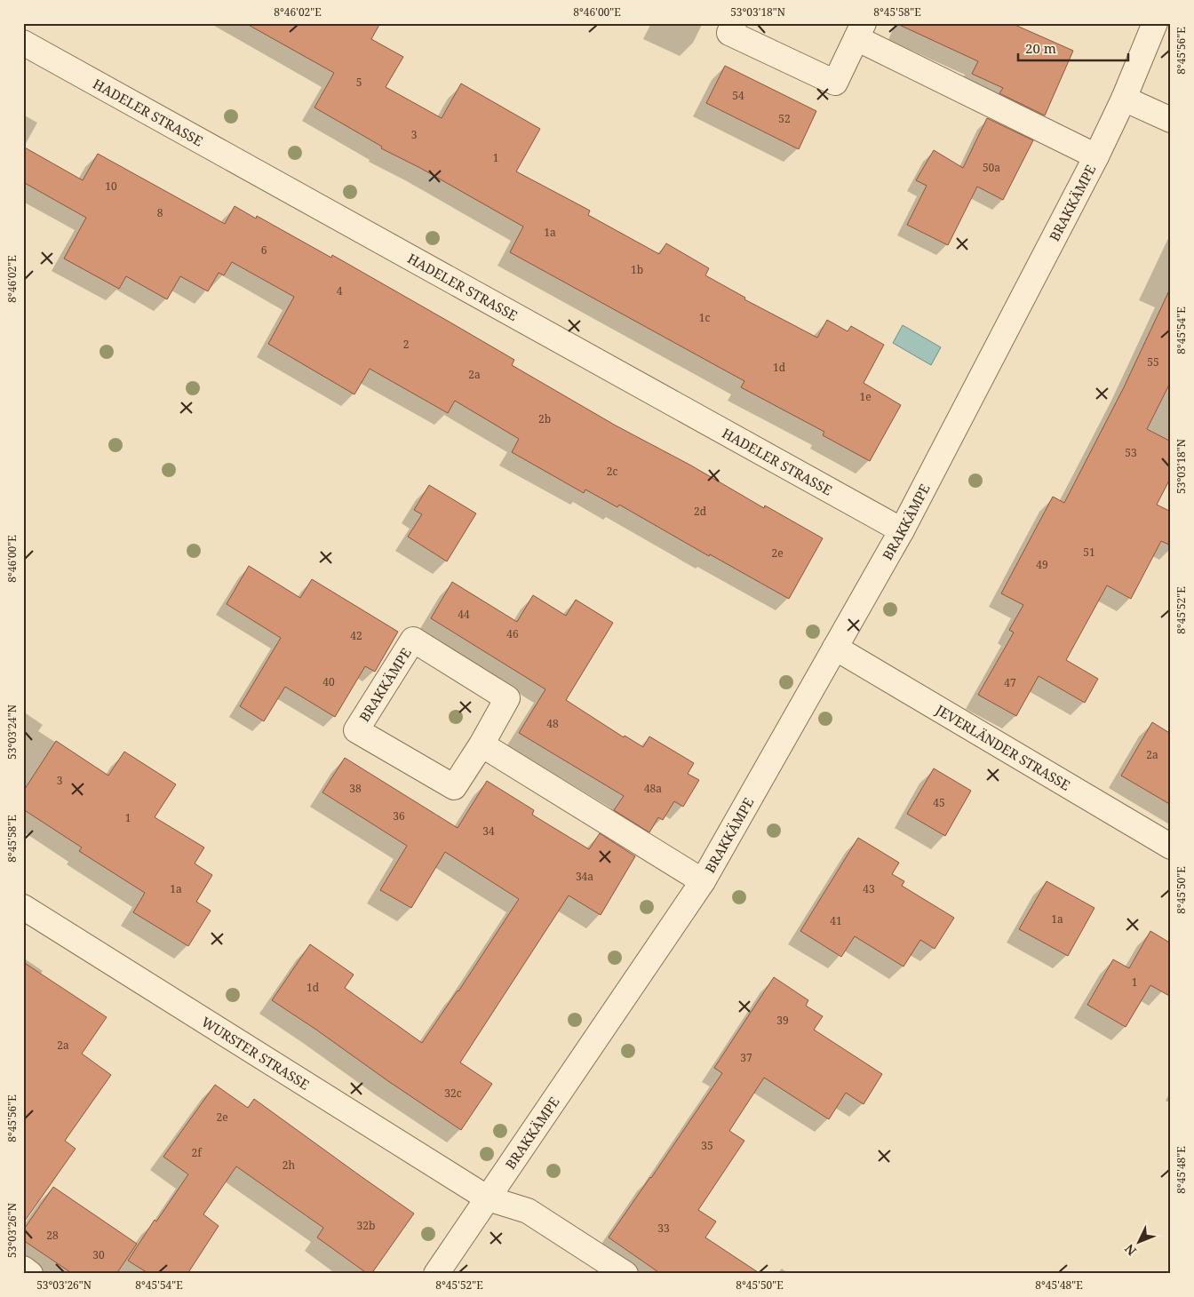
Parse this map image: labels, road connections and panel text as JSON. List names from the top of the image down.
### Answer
{
  "streets": {
    "street": [
      "HADELER STRASSE",
      "BRAKKÄMPE",
      "JEVERLÄNDER STRASSE",
      "WURSTER STRASSE"
    ]
  },
  "crossings": [
    ["HADELER STRASSE", "BRAKKÄMPE"],
    ["BRAKKÄMPE", "JEVERLÄNDER STRASSE"],
    ["BRAKKÄMPE", "WURSTER STRASSE"]
  ],
  "house_numbers": [
    "5",
    "54",
    "52",
    "3",
    "1",
    "50a",
    "10",
    "8",
    "1a",
    "6",
    "1b",
    "4",
    "1c",
    "2",
    "55",
    "1d",
    "2a",
    "1e",
    "2b",
    "53",
    "2c",
    "2d",
    "51",
    "2e",
    "49",
    "44",
    "46",
    "42",
    "40",
    "47",
    "48",
    "2a",
    "3",
    "38",
    "48a",
    "45",
    "36",
    "1",
    "34",
    "34a",
    "1a",
    "43",
    "1a",
    "41",
    "1",
    "1d",
    "39",
    "2a",
    "37",
    "32c",
    "2e",
    "35",
    "2f",
    "2h",
    "32b",
    "33",
    "28",
    "30"
  ],
  "scale_bar": "20 m",
  "north": "bottom left",
  "coordinates": [
    "8°46'02\"E",
    "8°46'00\"E",
    "53°03'18\"N",
    "8°45'58\"E",
    "8°45'56\"E",
    "8°45'54\"E",
    "8°45'52\"E",
    "53°03'24\"N",
    "8°45'50\"E",
    "8°45'48\"E",
    "53°03'26\"N"
  ]
}
